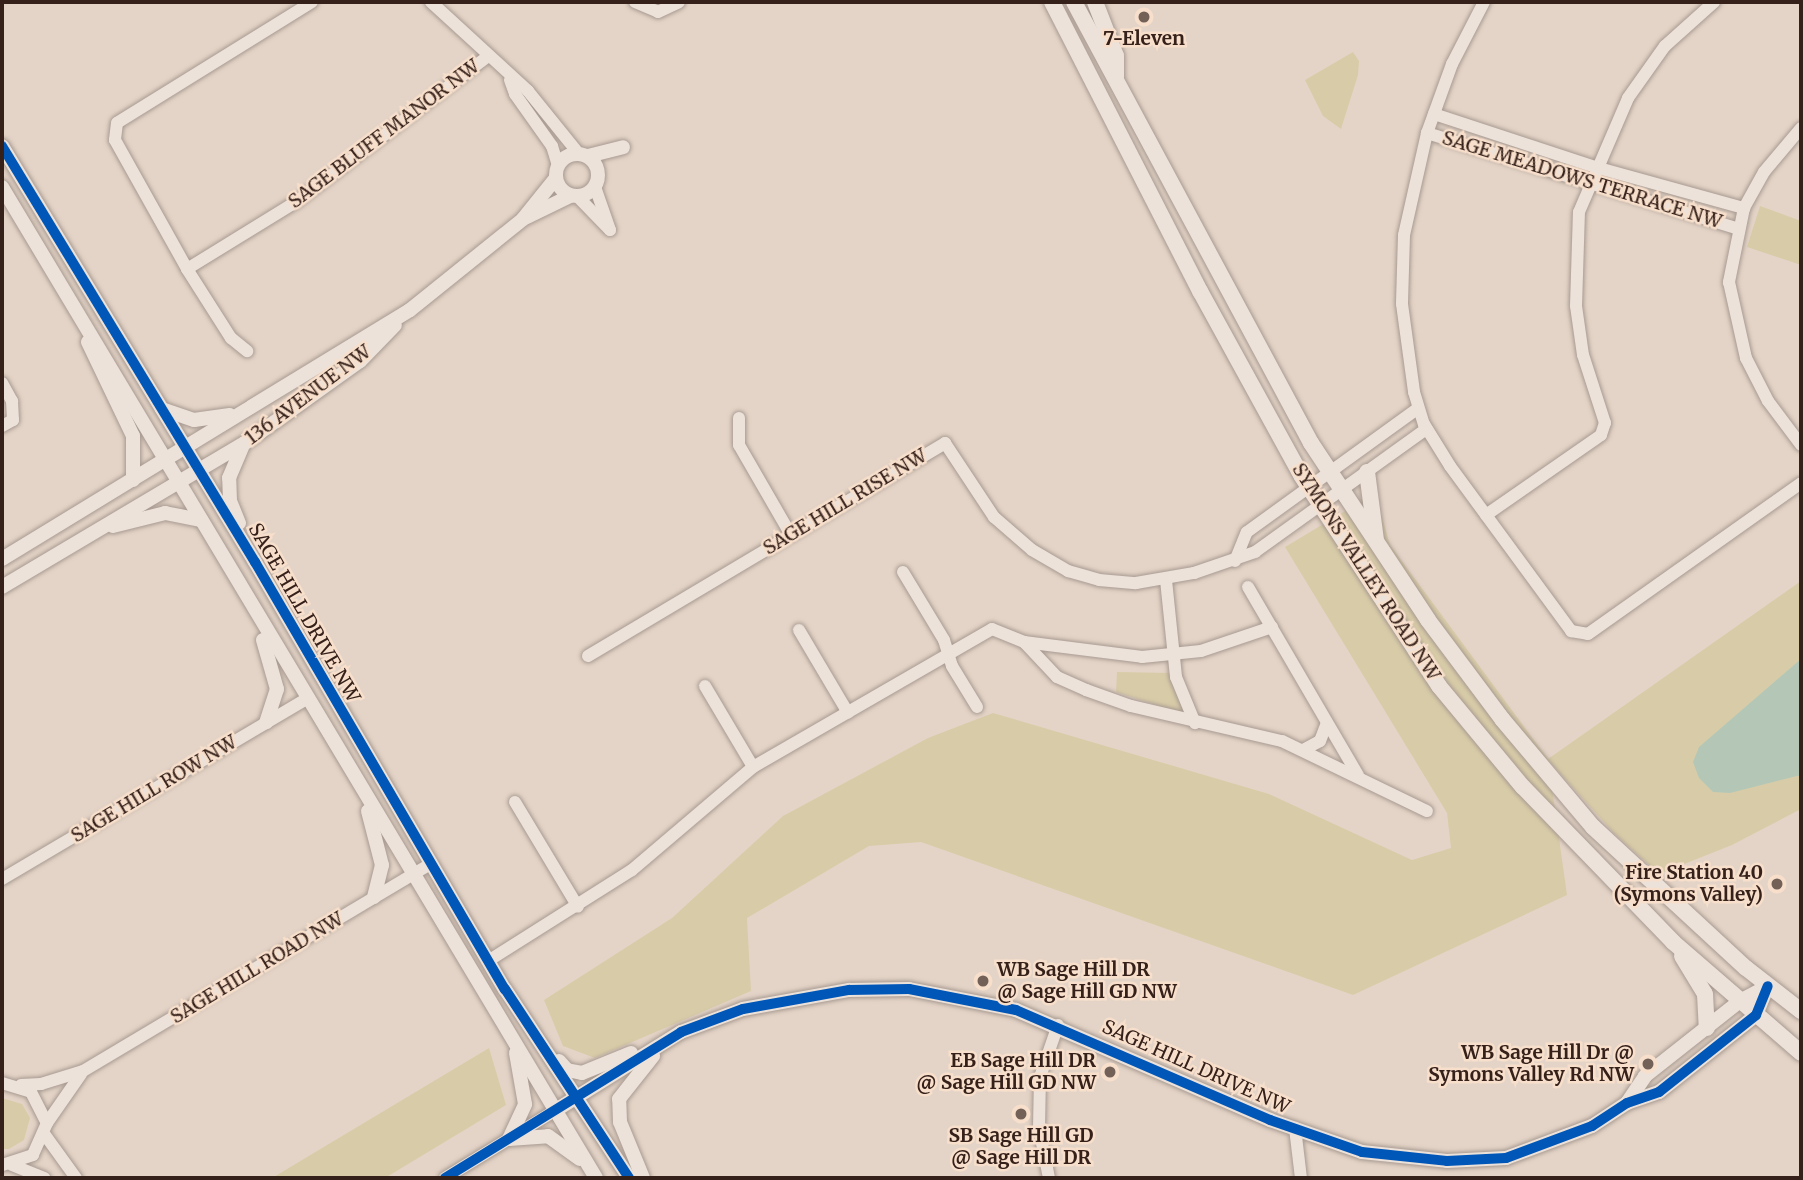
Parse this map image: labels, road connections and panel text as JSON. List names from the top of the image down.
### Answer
{
  "streets": {
    "main road": ["SYMONS VALLEY ROAD NW"],
    "street": [
      "SAGE BLUFF MANOR NW",
      "SAGE MEADOWS TERRACE NW",
      "136 AVENUE NW",
      "SAGE HILL RISE NW",
      "SAGE HILL DRIVE NW",
      "SAGE HILL ROW NW",
      "SAGE HILL ROAD NW"
    ]
  },
  "crossings": [
    ["136 AVENUE NW", "SAGE HILL DRIVE NW"],
    ["SAGE HILL RISE NW", "SYMONS VALLEY ROAD NW"],
    ["SYMONS VALLEY ROAD NW", "SAGE HILL DRIVE NW"],
    ["SAGE HILL DRIVE NW", "SAGE HILL ROAD NW"]
  ],
  "places": [
    "7-Eleven",
    "Fire Station 40 (Symons Valley)",
    "WB Sage Hill DR @ Sage Hill GD NW",
    "WB Sage Hill Dr @ Symons Valley Rd NW",
    "EB Sage Hill DR @ Sage Hill GD NW",
    "SB Sage Hill GD @ Sage Hill DR"
  ]
}
